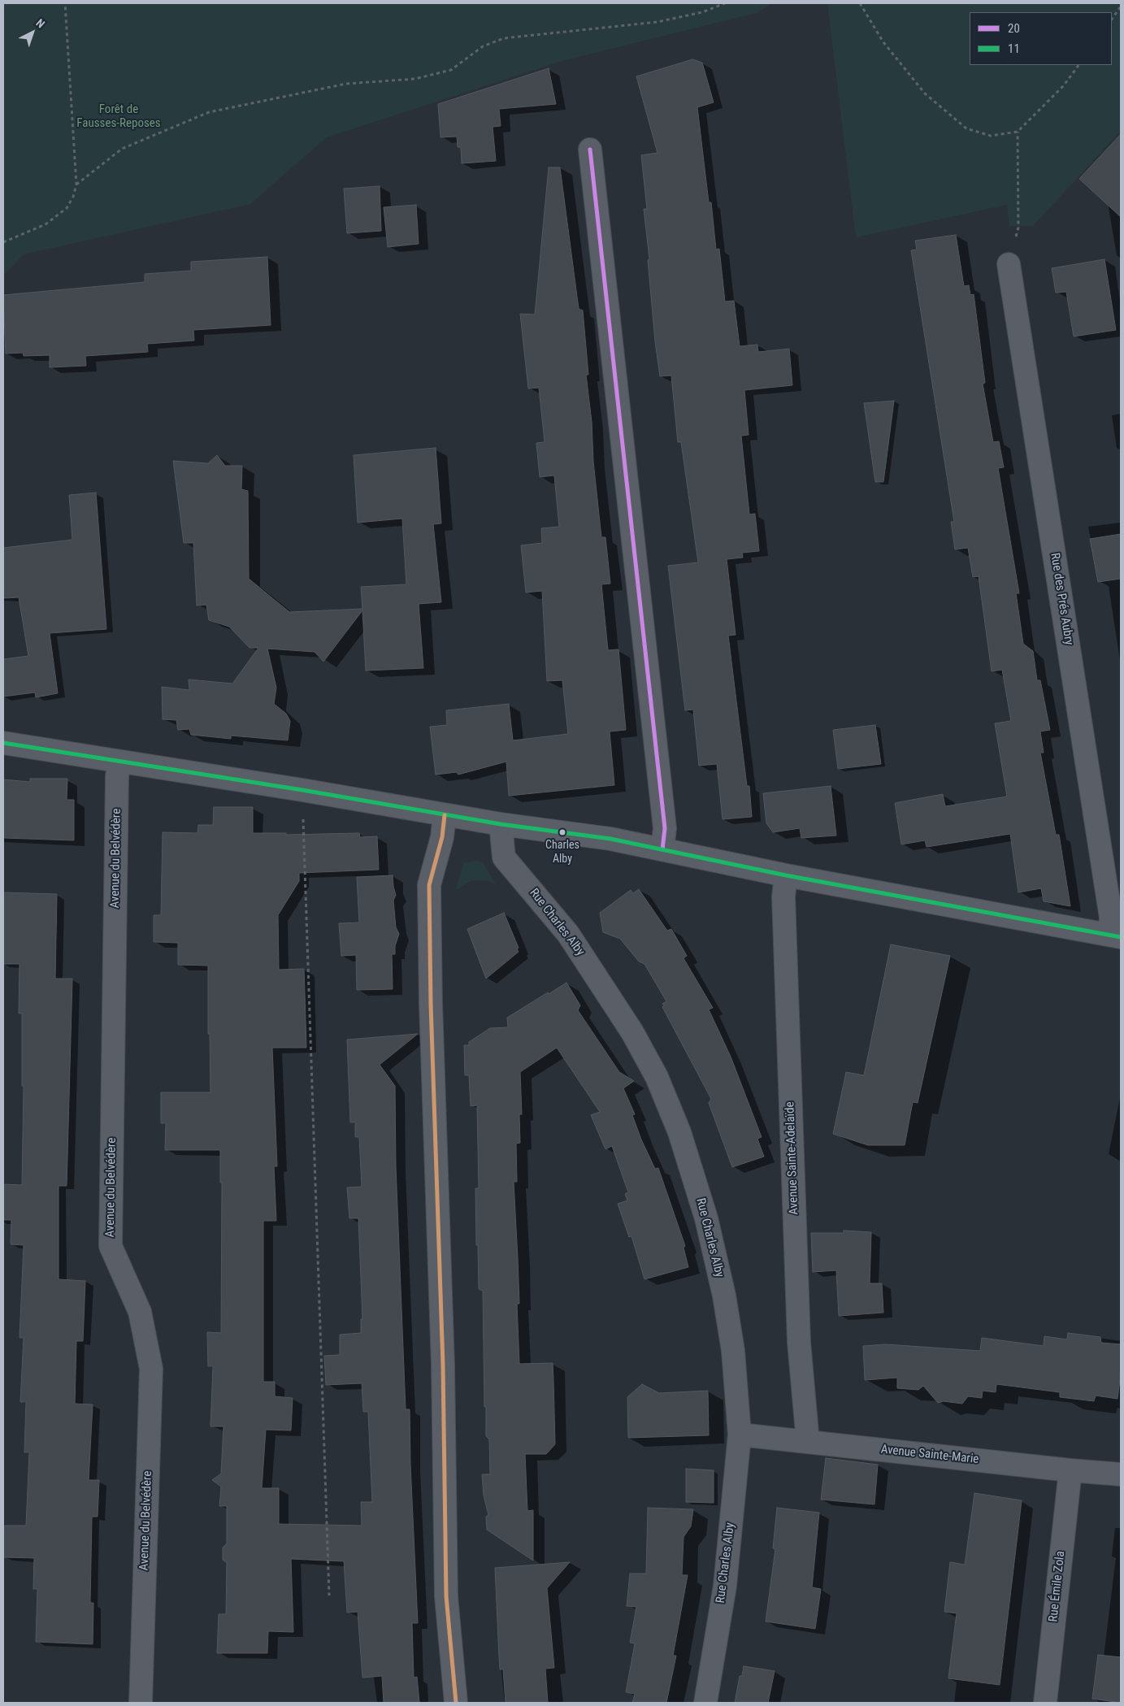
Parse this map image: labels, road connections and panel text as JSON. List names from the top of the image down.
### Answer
{
  "streets": {
    "street": [
      "Rue des Prés Aubry",
      "Avenue du Belvédère",
      "Rue Charles Alby",
      "Avenue Sainte-Adelaïde",
      "Avenue Sainte-Marie",
      "Rue Émile Zola"
    ]
  },
  "crossings": [
    ["Rue Charles Alby", "Avenue Sainte-Marie"],
    ["Avenue Sainte-Adelaïde", "Avenue Sainte-Marie"],
    ["Avenue Sainte-Marie", "Rue Émile Zola"]
  ],
  "parks": ["Forêt de Fausses-Reposes"],
  "places": ["Charles Alby"],
  "lines": ["transit line 20", "transit line 11"],
  "legend": ["20", "11"],
  "north": "top right"
}
